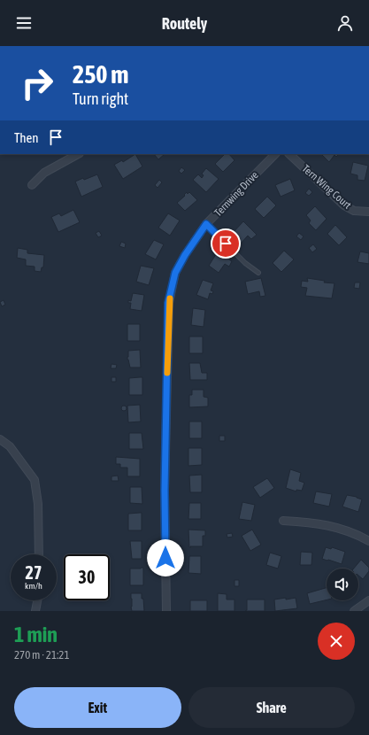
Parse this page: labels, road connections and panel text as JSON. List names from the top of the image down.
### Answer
{
  "streets": {
    "street": ["Tern Wing Court", "Ternwing Drive"]
  },
  "page": {
    "header": "Routely",
    "turn": ["250 m", "Turn right"],
    "then": "Then",
    "speed": "27 km/h",
    "limit": "30",
    "heading": ["1 min", "270 m · 21:21"],
    "buttons": ["Exit", "Share"]
  }
}
